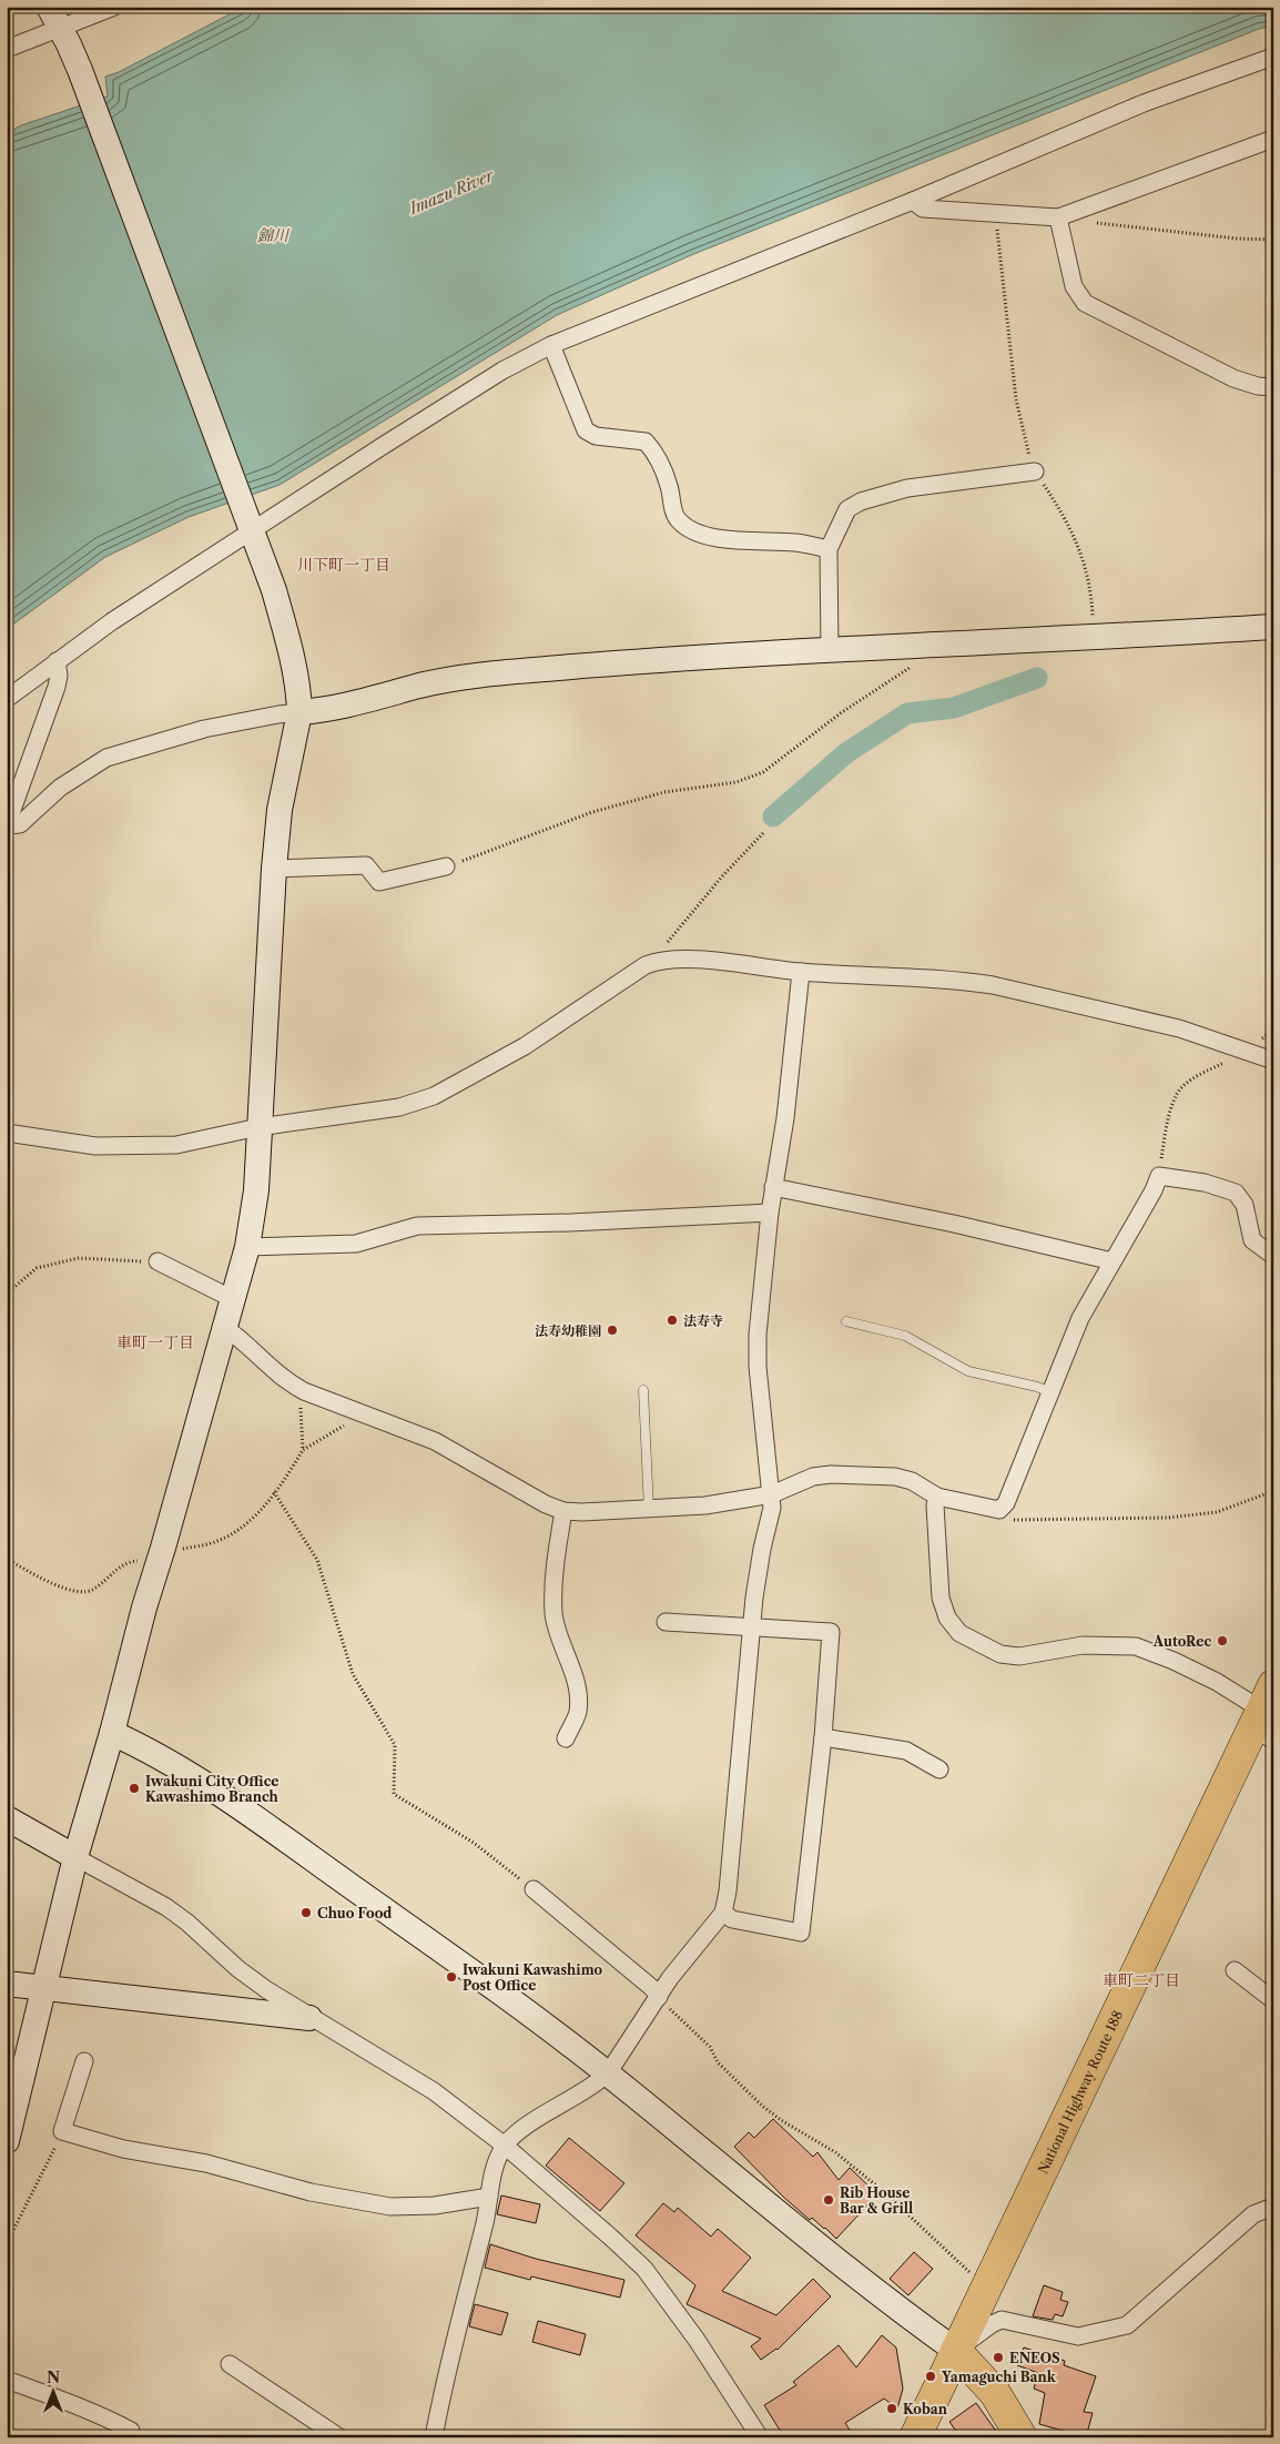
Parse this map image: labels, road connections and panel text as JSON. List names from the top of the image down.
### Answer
{
  "streets": {
    "highway": ["National Highway Route 188"]
  },
  "districts": ["川下町一丁目", "車町一丁目", "車町二丁目"],
  "water": ["Imazu River", "錦川"],
  "places": [
    "法寿寺",
    "法寿幼稚園",
    "AutoRec",
    "Iwakuni City Office Kawashimo Branch",
    "Chuo Food",
    "Iwakuni Kawashimo Post Office",
    "Rib House Bar & Grill",
    "ENEOS",
    "Yamaguchi Bank",
    "Koban"
  ],
  "north": "top"
}
